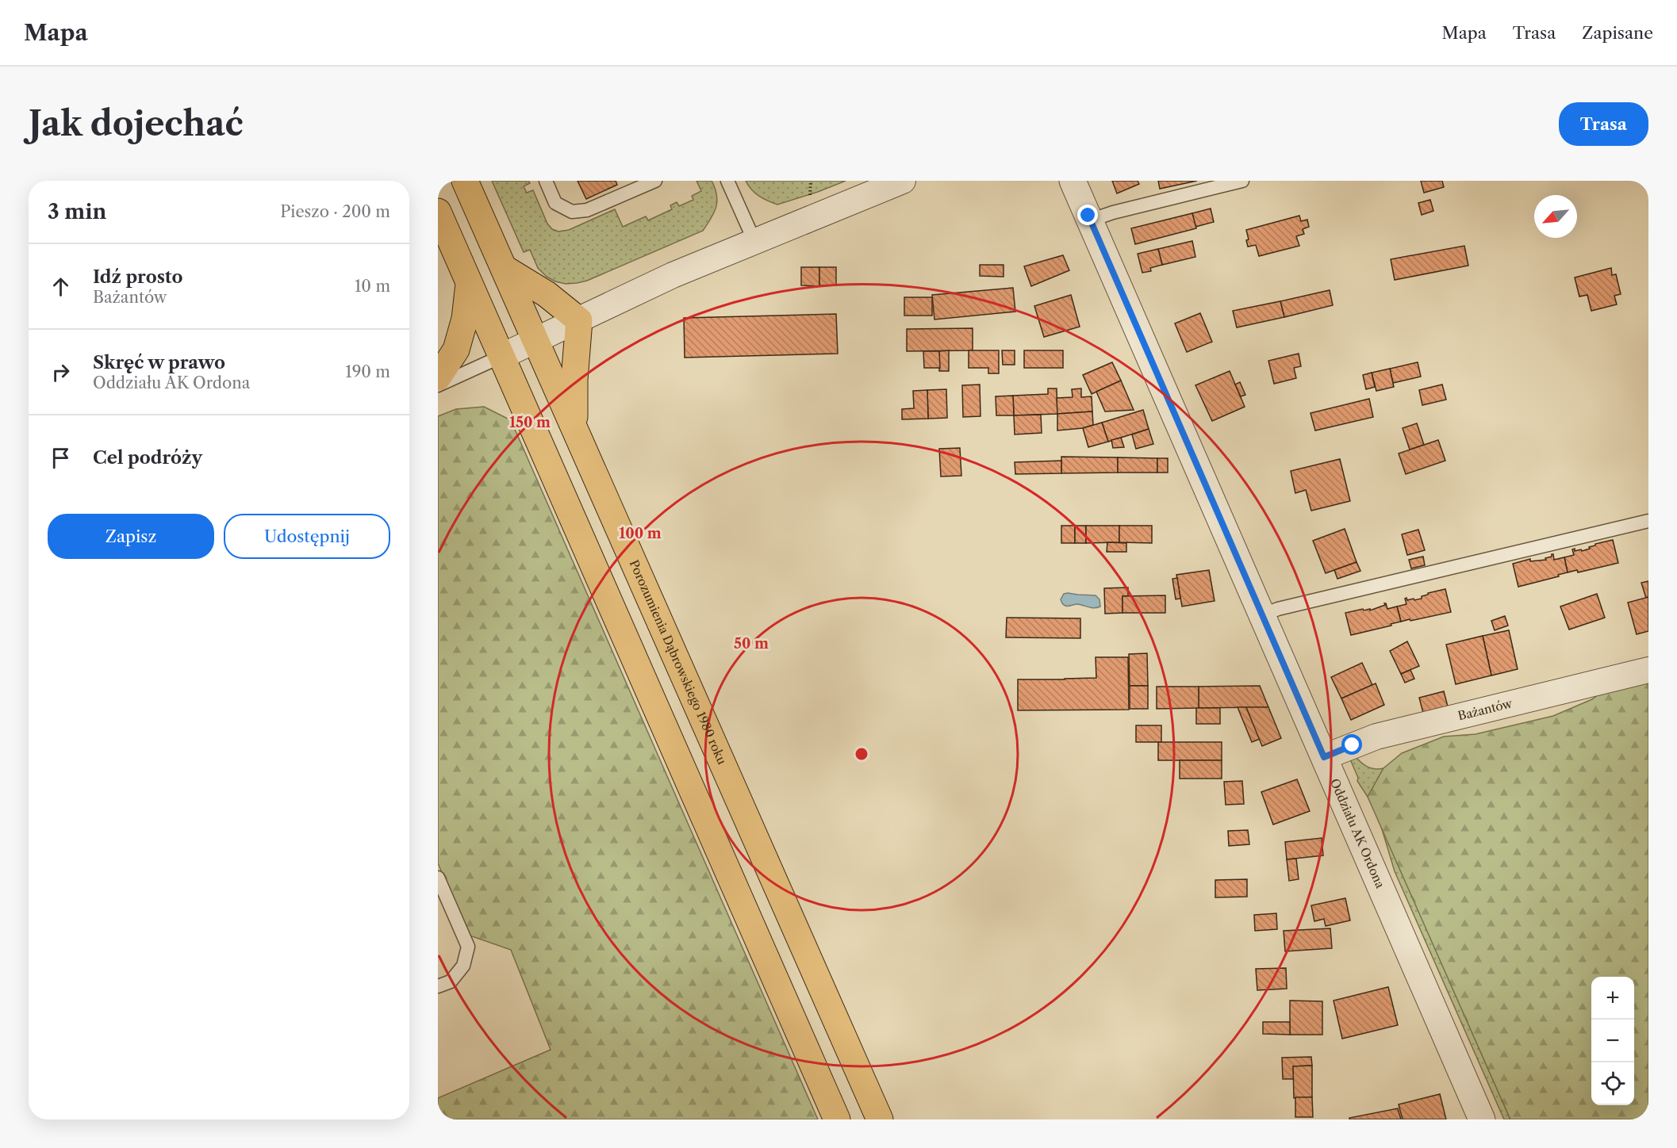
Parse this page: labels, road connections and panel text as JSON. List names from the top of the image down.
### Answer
{
  "streets": {
    "main road": ["Porozumienia Dąbrowskiego 1980 roku"],
    "street": ["Bażantów", "Oddziału AK Ordona"]
  },
  "crossings": [
    ["Bażantów", "Oddziału AK Ordona"]
  ],
  "north": "bottom left",
  "page": {
    "header": "Mapa",
    "nav": ["Mapa", "Trasa", "Zapisane"],
    "buttons": [
      "Trasa",
      ["Zapisz", "Udostępnij"]
    ],
    "title": "Jak dojechać",
    "heading": ["3 min", "Pieszo · 200 m"],
    "list": [
      ["Idź prosto", "Bażantów", "10 m"],
      ["Skręć w prawo", "Oddziału AK Ordona", "190 m"],
      "Cel podróży"
    ],
    "map_buttons": ["+", "−"]
  },
  "rings": ["150 m", "100 m", "50 m"]
}
